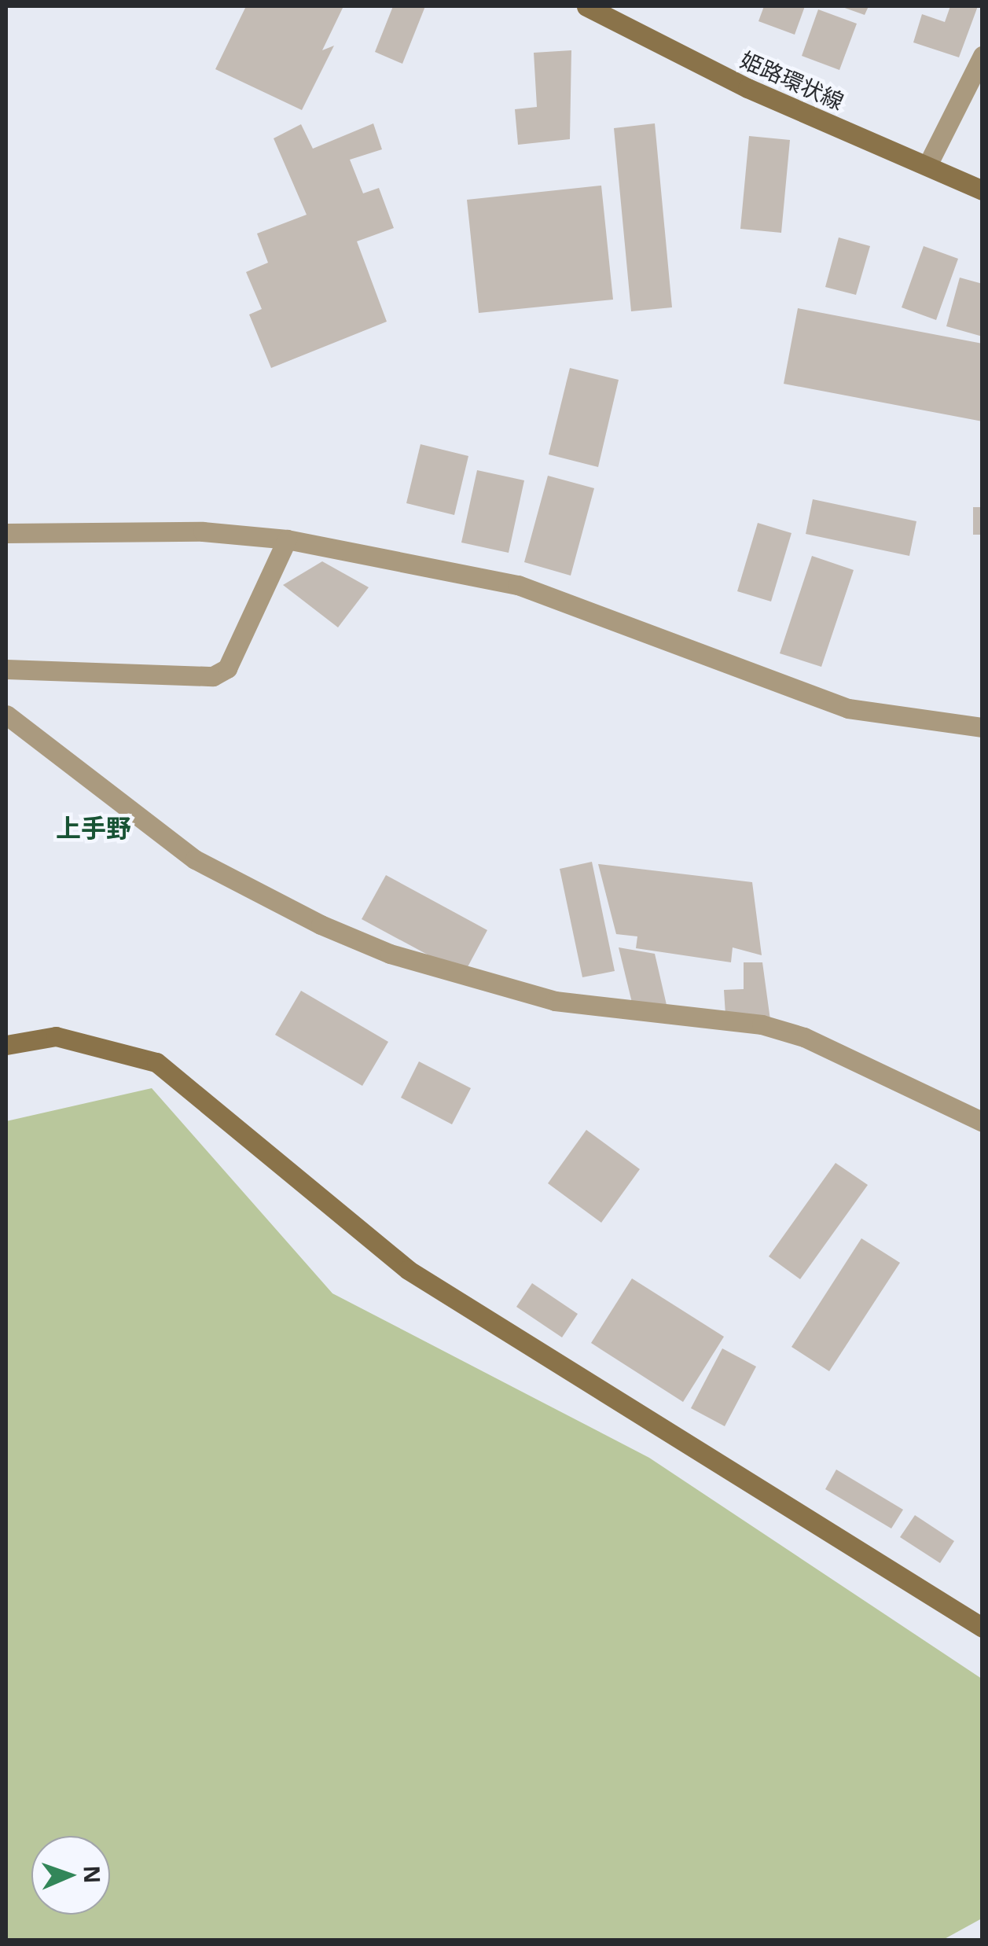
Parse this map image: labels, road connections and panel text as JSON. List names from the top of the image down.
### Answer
{
  "streets": {
    "street": ["姫路環状線"]
  },
  "districts": ["上手野"],
  "north": "right"
}
